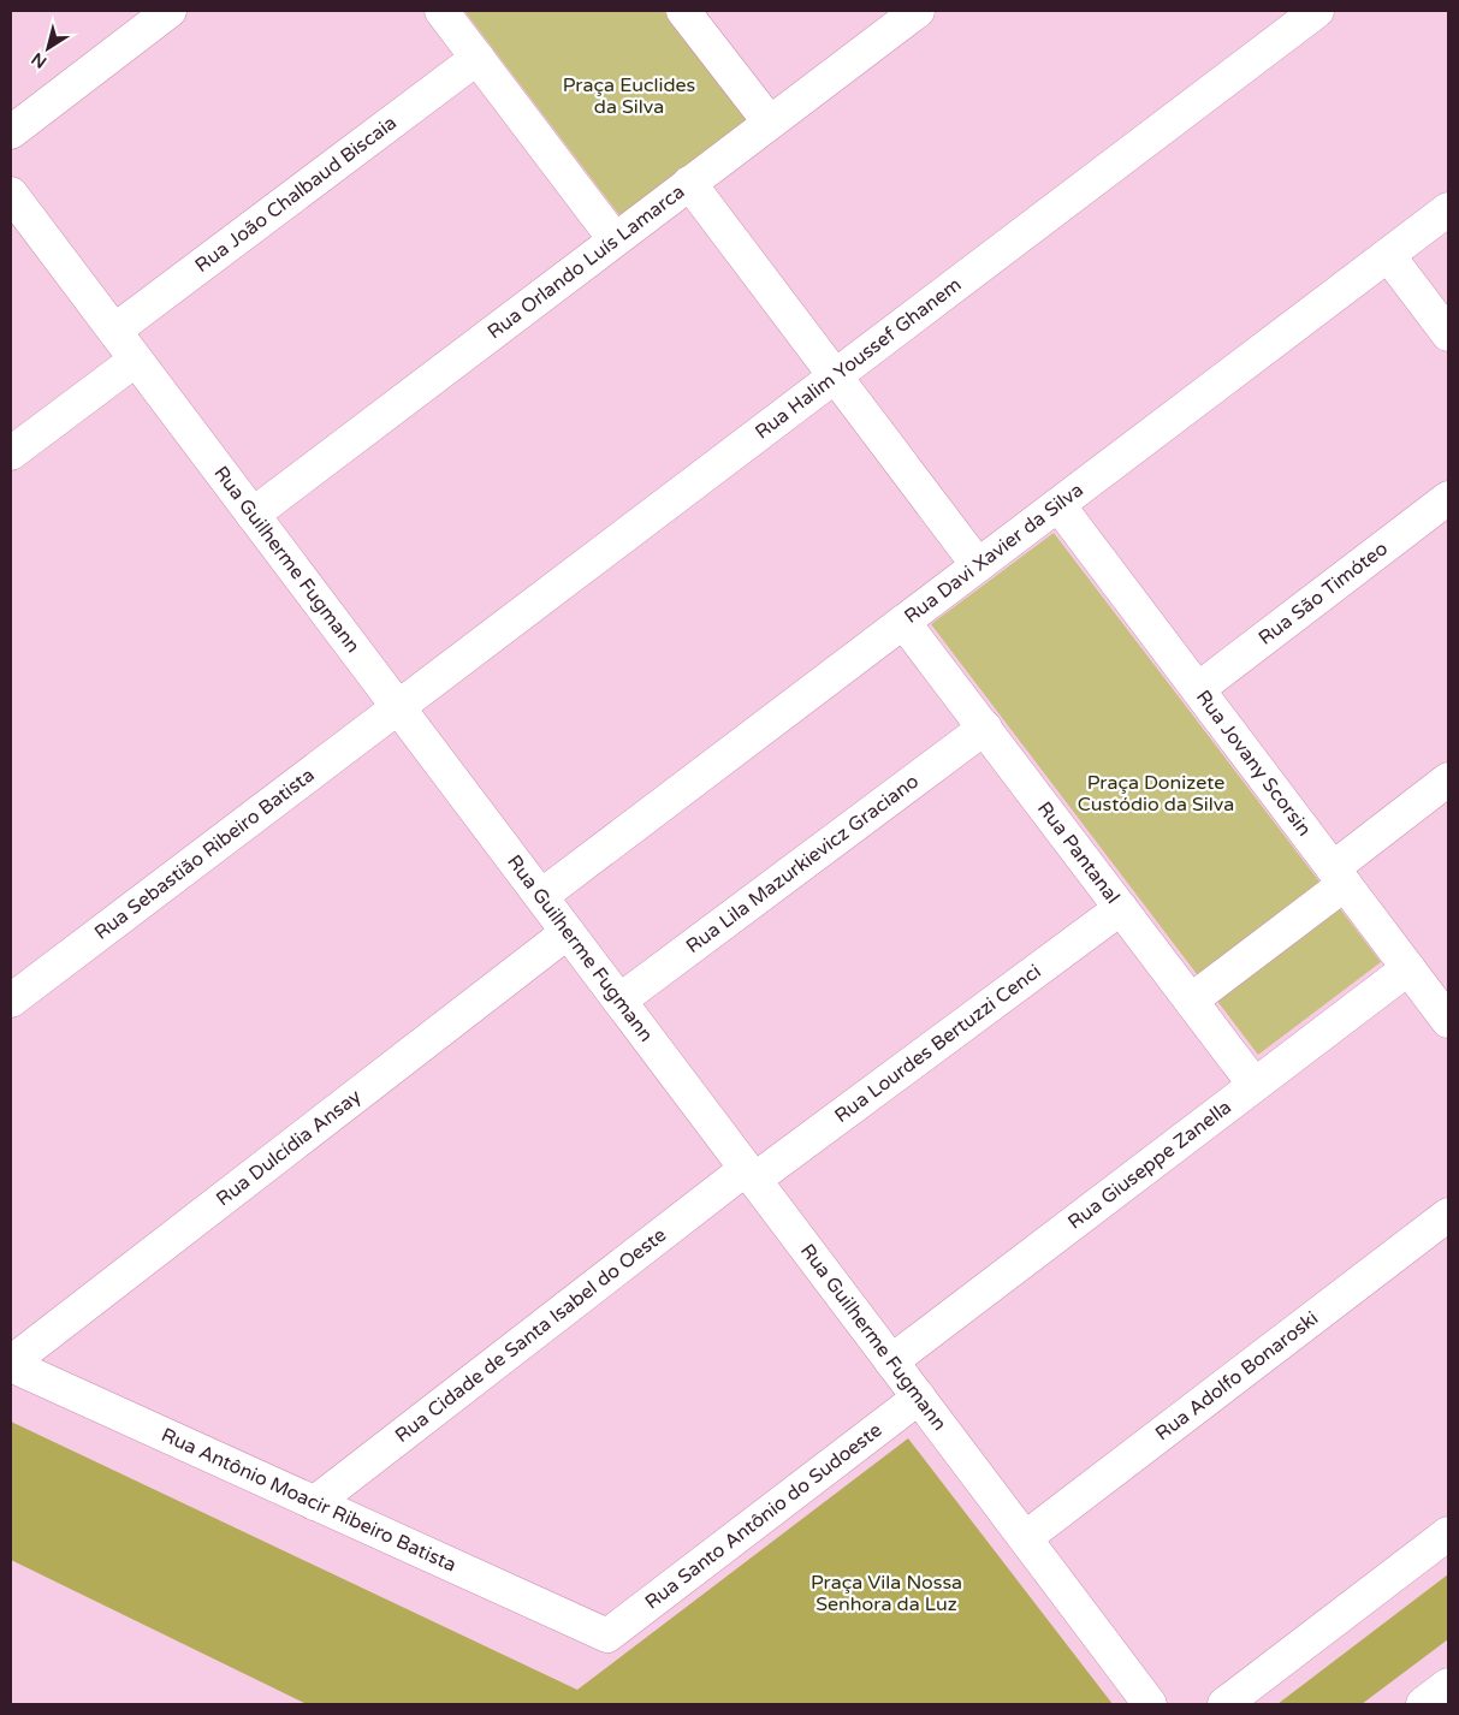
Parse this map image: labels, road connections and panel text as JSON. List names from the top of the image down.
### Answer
{
  "streets": {
    "street": [
      "Rua João Chalbaud Biscaia",
      "Rua Orlando Luís Lamarca",
      "Rua Halim Youssef Ghanem",
      "Rua Davi Xavier da Silva",
      "Rua Guilherme Fugmann",
      "Rua São Timóteo",
      "Rua Jovany Scorsin",
      "Rua Pantanal",
      "Rua Sebastião Ribeiro Batista",
      "Rua Lila Mazurkievicz Graciano",
      "Rua Lourdes Bertuzzi Cenci",
      "Rua Dulcídia Ansay",
      "Rua Giuseppe Zanella",
      "Rua Cidade de Santa Isabel do Oeste",
      "Rua Adolfo Bonaroski",
      "Rua Antônio Moacir Ribeiro Batista",
      "Rua Santo Antônio do Sudoeste"
    ]
  },
  "crossings": [
    ["Rua João Chalbaud Biscaia", "Rua Guilherme Fugmann"],
    ["Rua Orlando Luís Lamarca", "Rua Guilherme Fugmann"],
    ["Rua Halim Youssef Ghanem", "Rua Guilherme Fugmann"],
    ["Rua Halim Youssef Ghanem", "Rua Sebastião Ribeiro Batista"],
    ["Rua Davi Xavier da Silva", "Rua Guilherme Fugmann"],
    ["Rua Davi Xavier da Silva", "Rua Jovany Scorsin"],
    ["Rua Davi Xavier da Silva", "Rua Pantanal"],
    ["Rua Guilherme Fugmann", "Rua Sebastião Ribeiro Batista"],
    ["Rua Guilherme Fugmann", "Rua Lila Mazurkievicz Graciano"],
    ["Rua Guilherme Fugmann", "Rua Lourdes Bertuzzi Cenci"],
    ["Rua Guilherme Fugmann", "Rua Dulcídia Ansay"],
    ["Rua Guilherme Fugmann", "Rua Giuseppe Zanella"],
    ["Rua Guilherme Fugmann", "Rua Cidade de Santa Isabel do Oeste"],
    ["Rua Guilherme Fugmann", "Rua Adolfo Bonaroski"],
    ["Rua Guilherme Fugmann", "Rua Santo Antônio do Sudoeste"],
    ["Rua São Timóteo", "Rua Jovany Scorsin"],
    ["Rua Jovany Scorsin", "Rua Giuseppe Zanella"],
    ["Rua Pantanal", "Rua Lila Mazurkievicz Graciano"],
    ["Rua Pantanal", "Rua Lourdes Bertuzzi Cenci"],
    ["Rua Pantanal", "Rua Giuseppe Zanella"],
    ["Rua Lourdes Bertuzzi Cenci", "Rua Cidade de Santa Isabel do Oeste"],
    ["Rua Dulcídia Ansay", "Rua Antônio Moacir Ribeiro Batista"],
    ["Rua Cidade de Santa Isabel do Oeste", "Rua Antônio Moacir Ribeiro Batista"],
    ["Rua Antônio Moacir Ribeiro Batista", "Rua Santo Antônio do Sudoeste"]
  ],
  "parks": ["Praça Euclides da Silva", "Praça Donizete Custódio da Silva", "Praça Vila Nossa Senhora da Luz"],
  "north": "bottom left"
}
